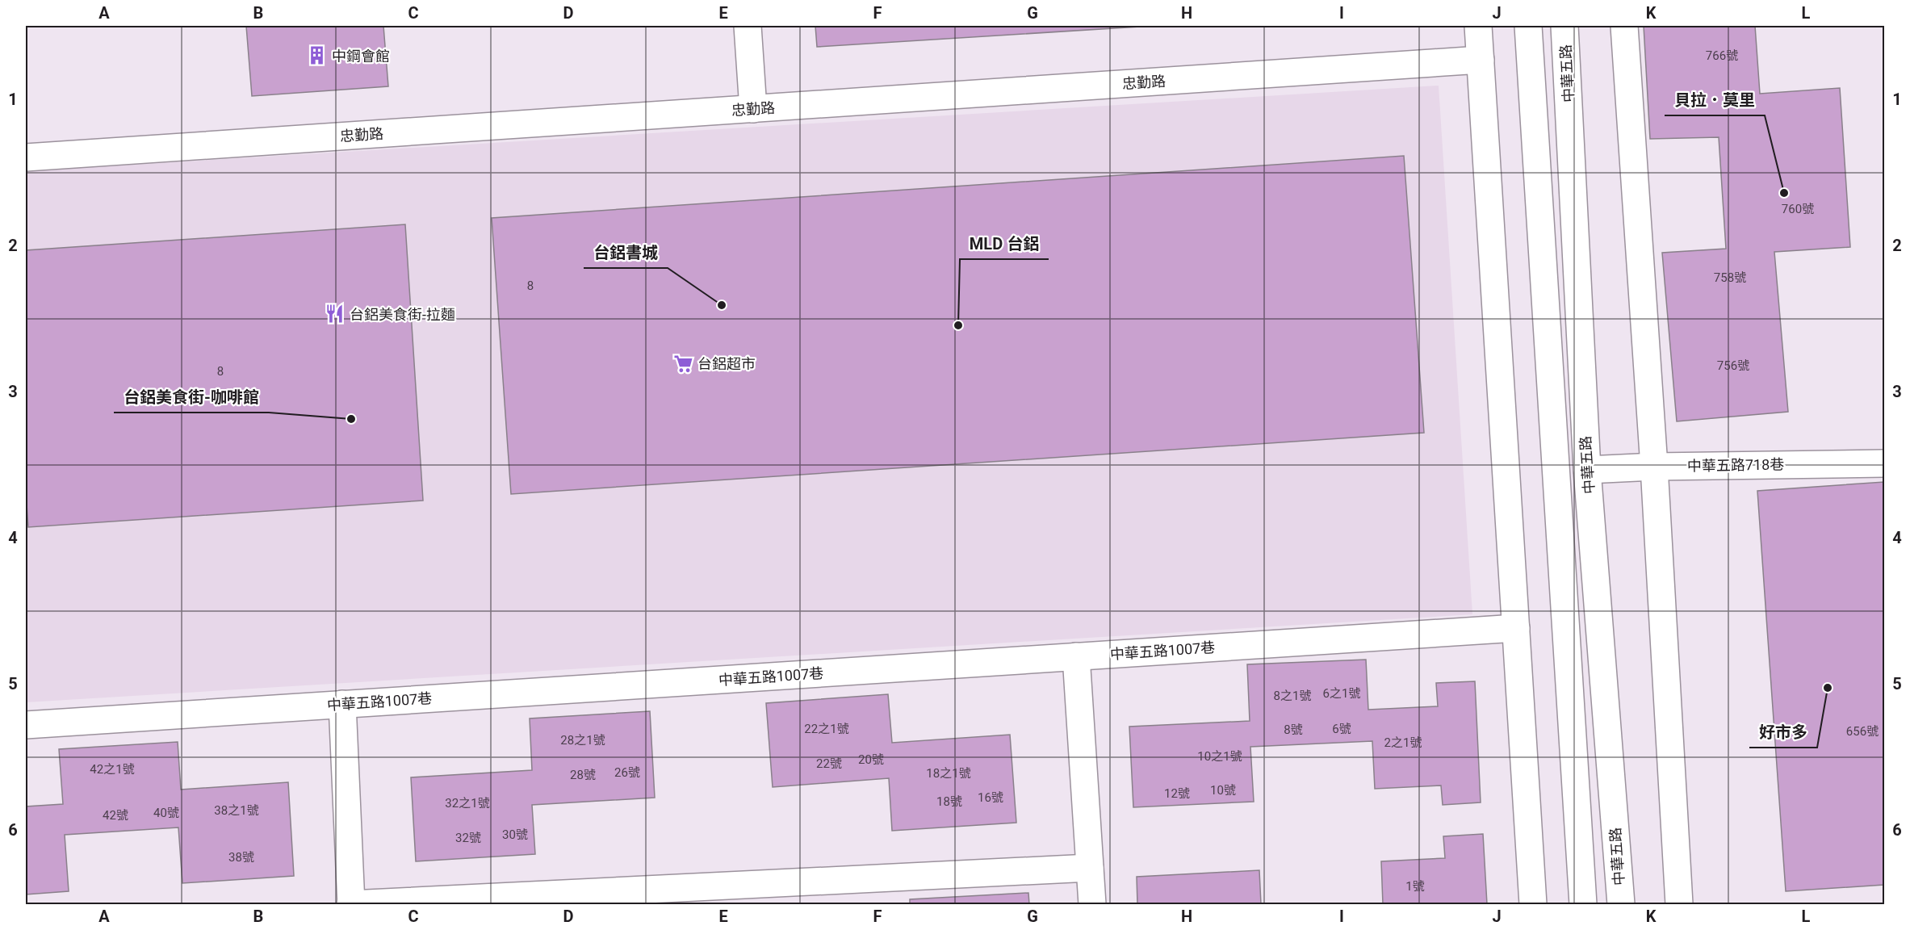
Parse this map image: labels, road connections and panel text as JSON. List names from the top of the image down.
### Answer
{
  "streets": {
    "street": [
      "中華五路",
      "忠勤路",
      "中華五路718巷",
      "中華五路1007巷"
    ]
  },
  "crossings": [
    ["中華五路", "中華五路718巷"]
  ],
  "places": {
    "building": ["中鋼會館"],
    "other": [
      "貝拉．莫里",
      "台鋁書城",
      "MLD 台鋁",
      "台鋁美食街-咖啡館",
      "好市多"
    ],
    "restaurant": ["台鋁美食街-拉麵"],
    "supermarket": ["台鋁超市"]
  },
  "house_numbers": [
    "766號",
    "760號",
    "758號",
    "8",
    "756號",
    "8",
    "6之1號",
    "8之1號",
    "22之1號",
    "6號",
    "8號",
    "656號",
    "28之1號",
    "2之1號",
    "10之1號",
    "20號",
    "22號",
    "42之1號",
    "26號",
    "18之1號",
    "28號",
    "10號",
    "12號",
    "16號",
    "18號",
    "32之1號",
    "38之1號",
    "40號",
    "42號",
    "30號",
    "32號",
    "38號",
    "1號"
  ],
  "grid": {
    "columns": [
      "A",
      "B",
      "C",
      "D",
      "E",
      "F",
      "G",
      "H",
      "I",
      "J",
      "K",
      "L"
    ],
    "rows": [
      "1",
      "2",
      "3",
      "4",
      "5",
      "6"
    ]
  }
}
